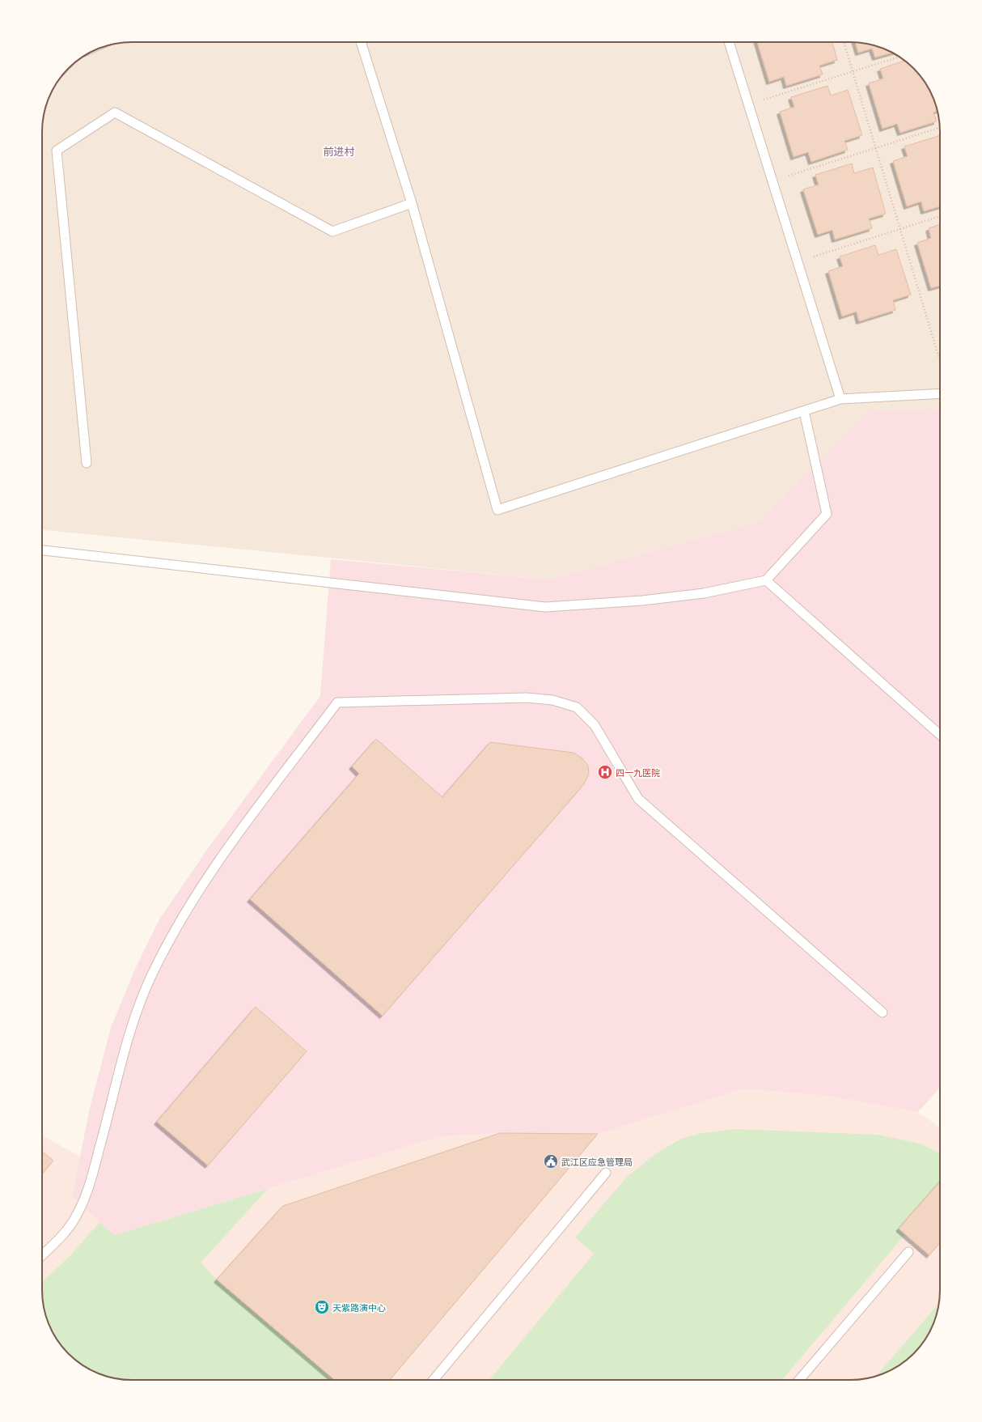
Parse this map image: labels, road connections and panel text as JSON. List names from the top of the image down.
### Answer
{
  "districts": ["前进村"],
  "places": {
    "hospital": ["四一九医院"],
    "public building": ["武江区应急管理局"],
    "theatre": ["天紫路演中心"]
  }
}
